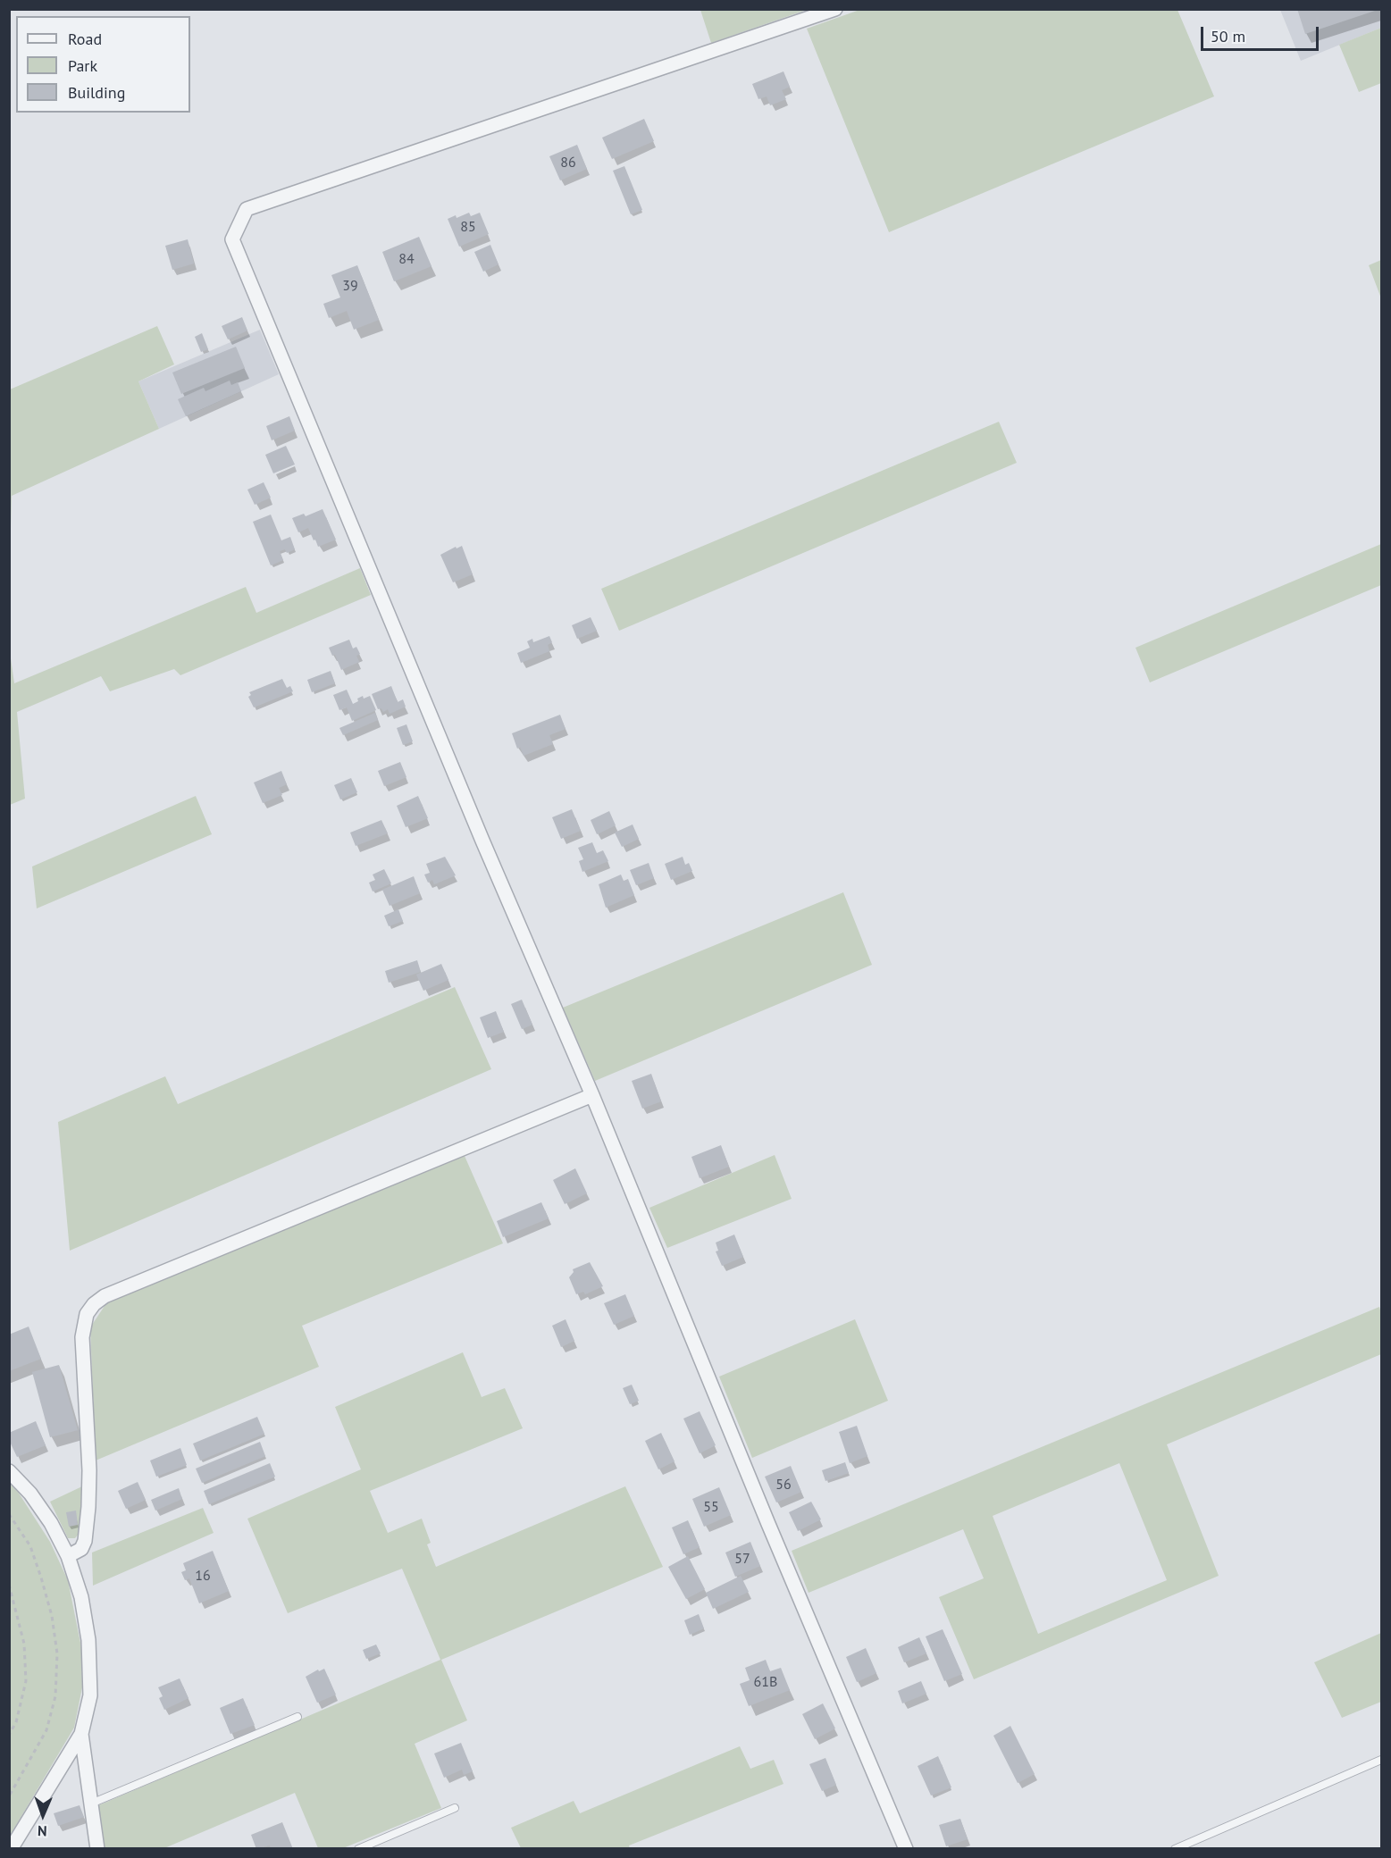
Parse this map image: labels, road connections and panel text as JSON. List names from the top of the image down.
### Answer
{
  "house_numbers": [
    "86",
    "85",
    "84",
    "39",
    "56",
    "55",
    "57",
    "16",
    "61B"
  ],
  "legend": ["Road", "Park", "Building"],
  "scale_bar": "50 m",
  "north": "bottom"
}
